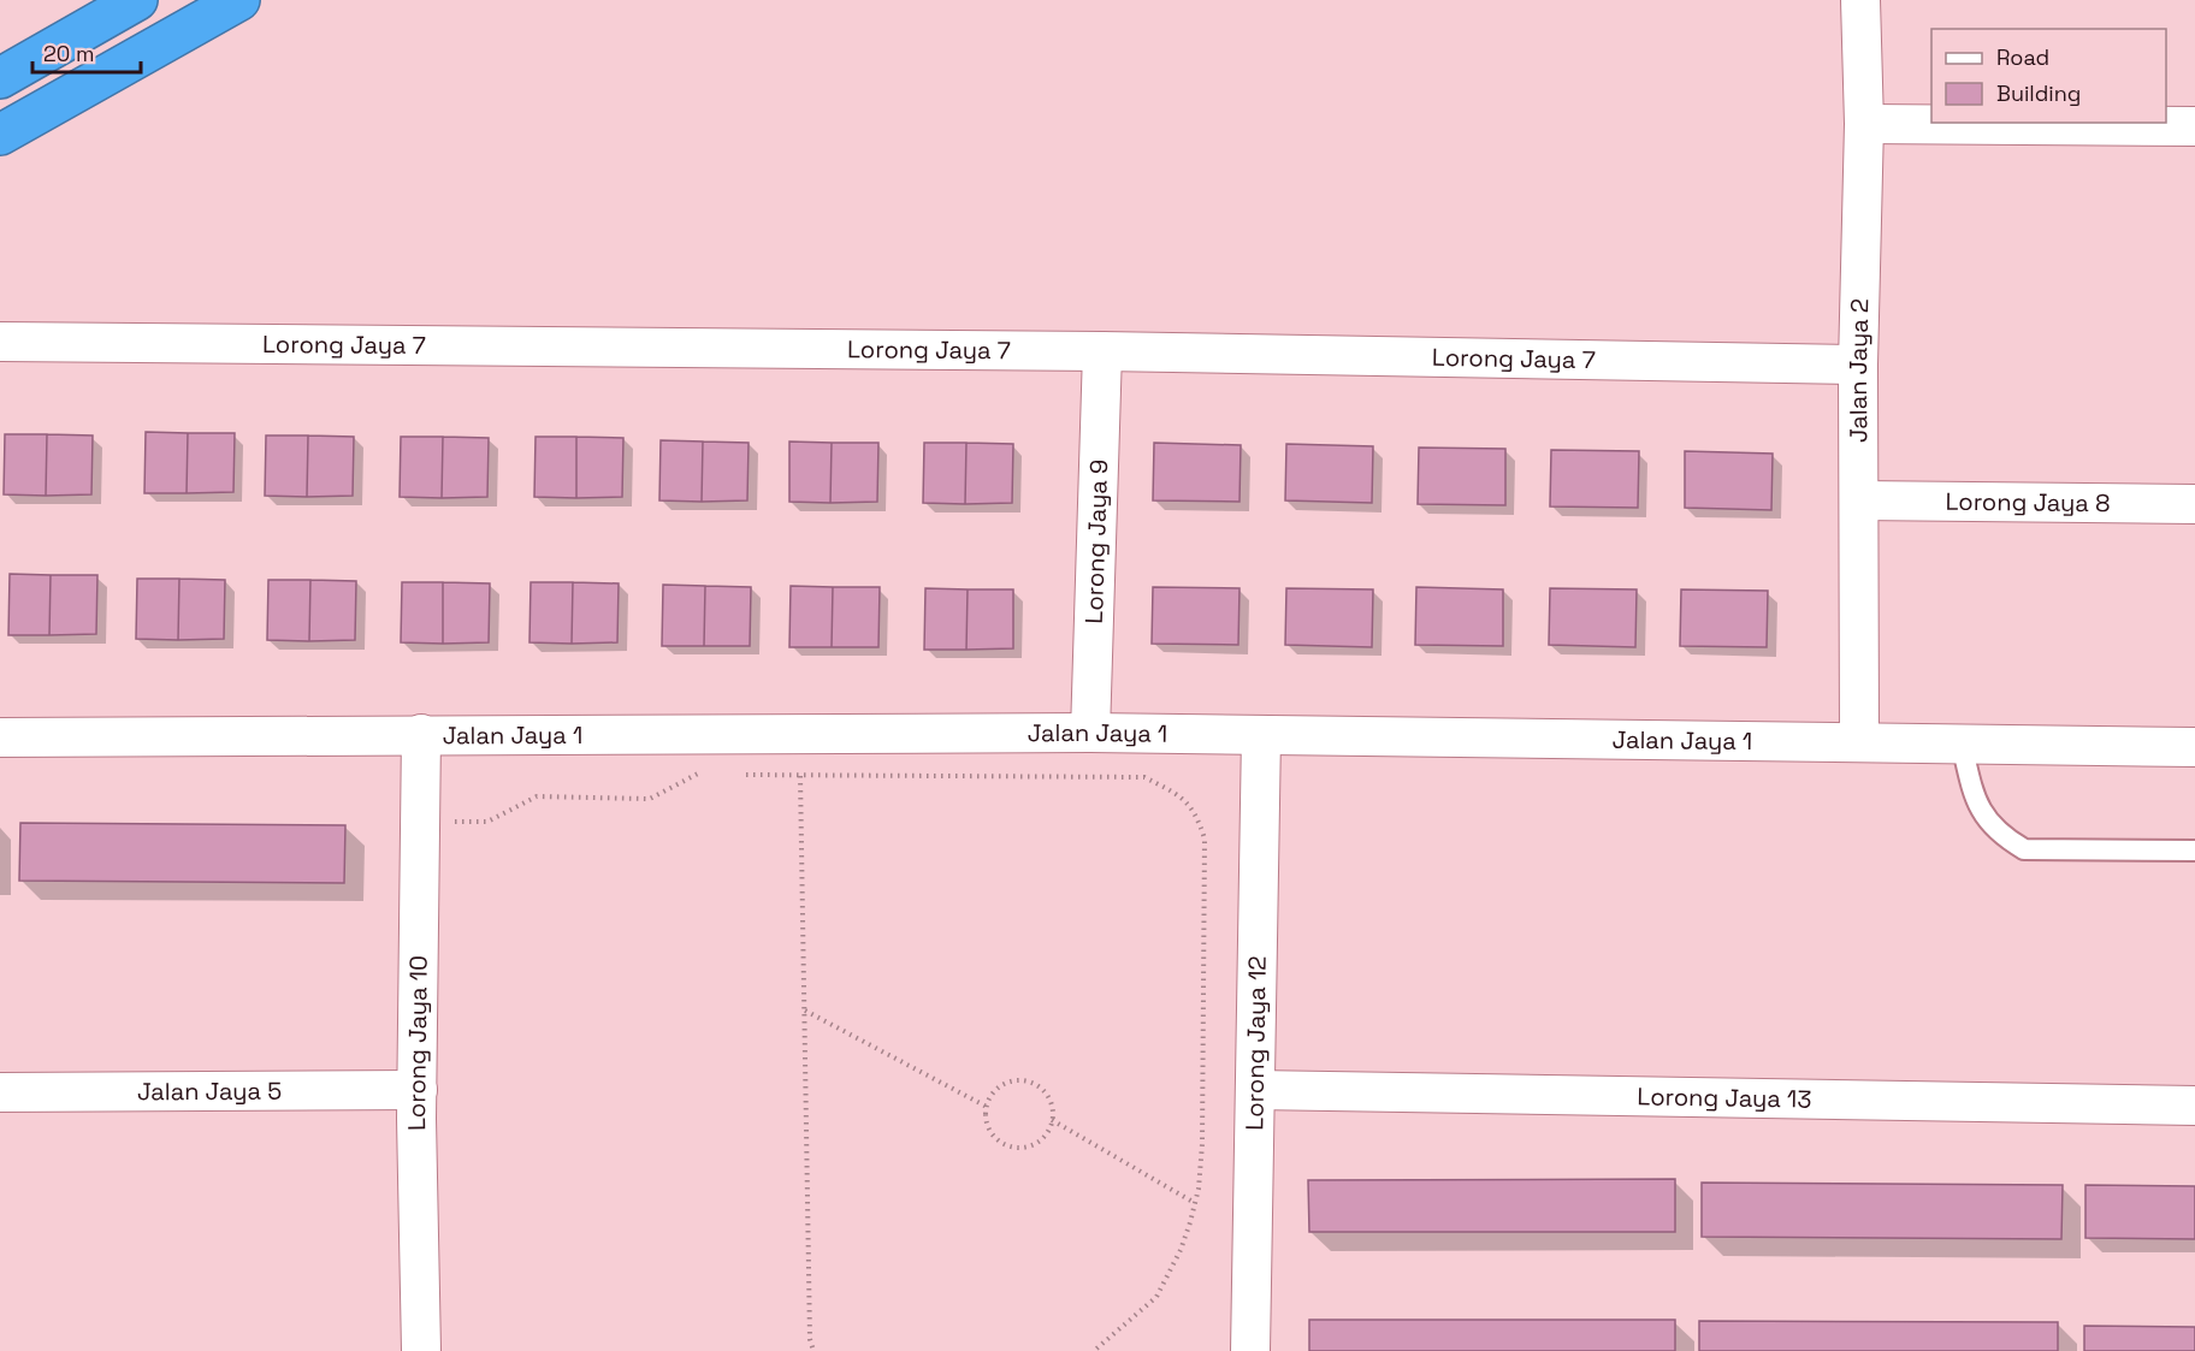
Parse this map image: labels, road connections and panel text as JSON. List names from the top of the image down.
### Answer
{
  "streets": {
    "street": [
      "Lorong Jaya 7",
      "Jalan Jaya 2",
      "Lorong Jaya 8",
      "Lorong Jaya 9",
      "Jalan Jaya 1",
      "Lorong Jaya 10",
      "Lorong Jaya 12",
      "Jalan Jaya 5",
      "Lorong Jaya 13"
    ]
  },
  "crossings": [
    ["Lorong Jaya 7", "Jalan Jaya 2"],
    ["Lorong Jaya 7", "Lorong Jaya 9"],
    ["Jalan Jaya 2", "Lorong Jaya 8"],
    ["Jalan Jaya 2", "Jalan Jaya 1"],
    ["Lorong Jaya 9", "Jalan Jaya 1"],
    ["Jalan Jaya 1", "Lorong Jaya 10"],
    ["Jalan Jaya 1", "Lorong Jaya 12"],
    ["Lorong Jaya 10", "Jalan Jaya 5"],
    ["Lorong Jaya 12", "Lorong Jaya 13"]
  ],
  "legend": ["Road", "Building"],
  "scale_bar": "20 m"
}
